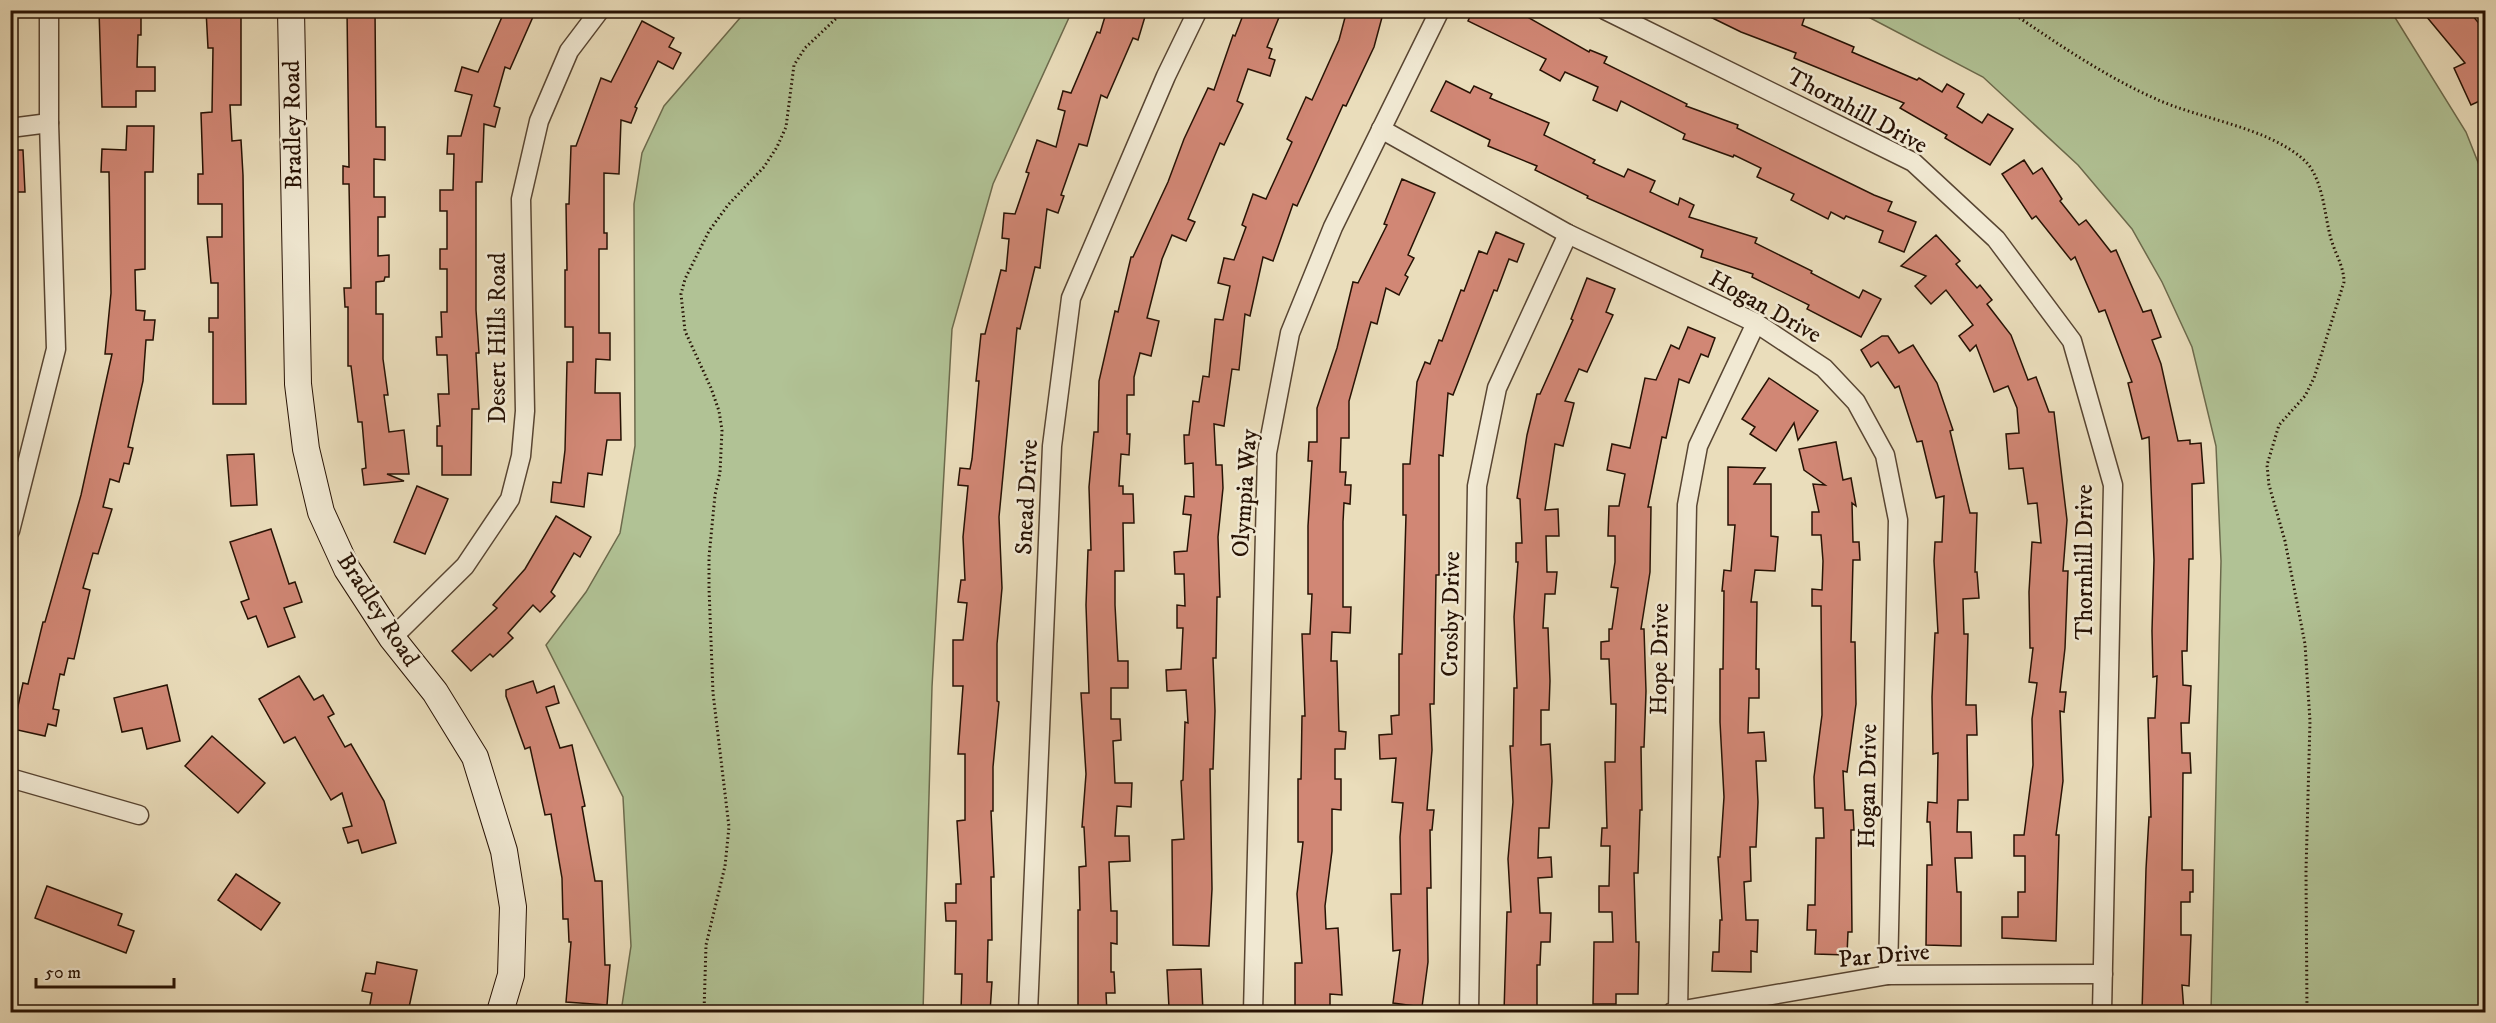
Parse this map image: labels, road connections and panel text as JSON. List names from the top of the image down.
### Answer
{
  "streets": {
    "street": [
      "Thornhill Drive",
      "Bradley Road",
      "Hogan Drive",
      "Desert Hills Road",
      "Olympia Way",
      "Snead Drive",
      "Crosby Drive",
      "Hope Drive",
      "Par Drive"
    ]
  },
  "crossings": [
    ["Thornhill Drive", "Par Drive"],
    ["Bradley Road", "Desert Hills Road"],
    ["Hogan Drive", "Olympia Way"],
    ["Hogan Drive", "Crosby Drive"],
    ["Hogan Drive", "Hope Drive"],
    ["Hogan Drive", "Par Drive"],
    ["Hope Drive", "Par Drive"]
  ],
  "scale_bar": "50 m"
}
